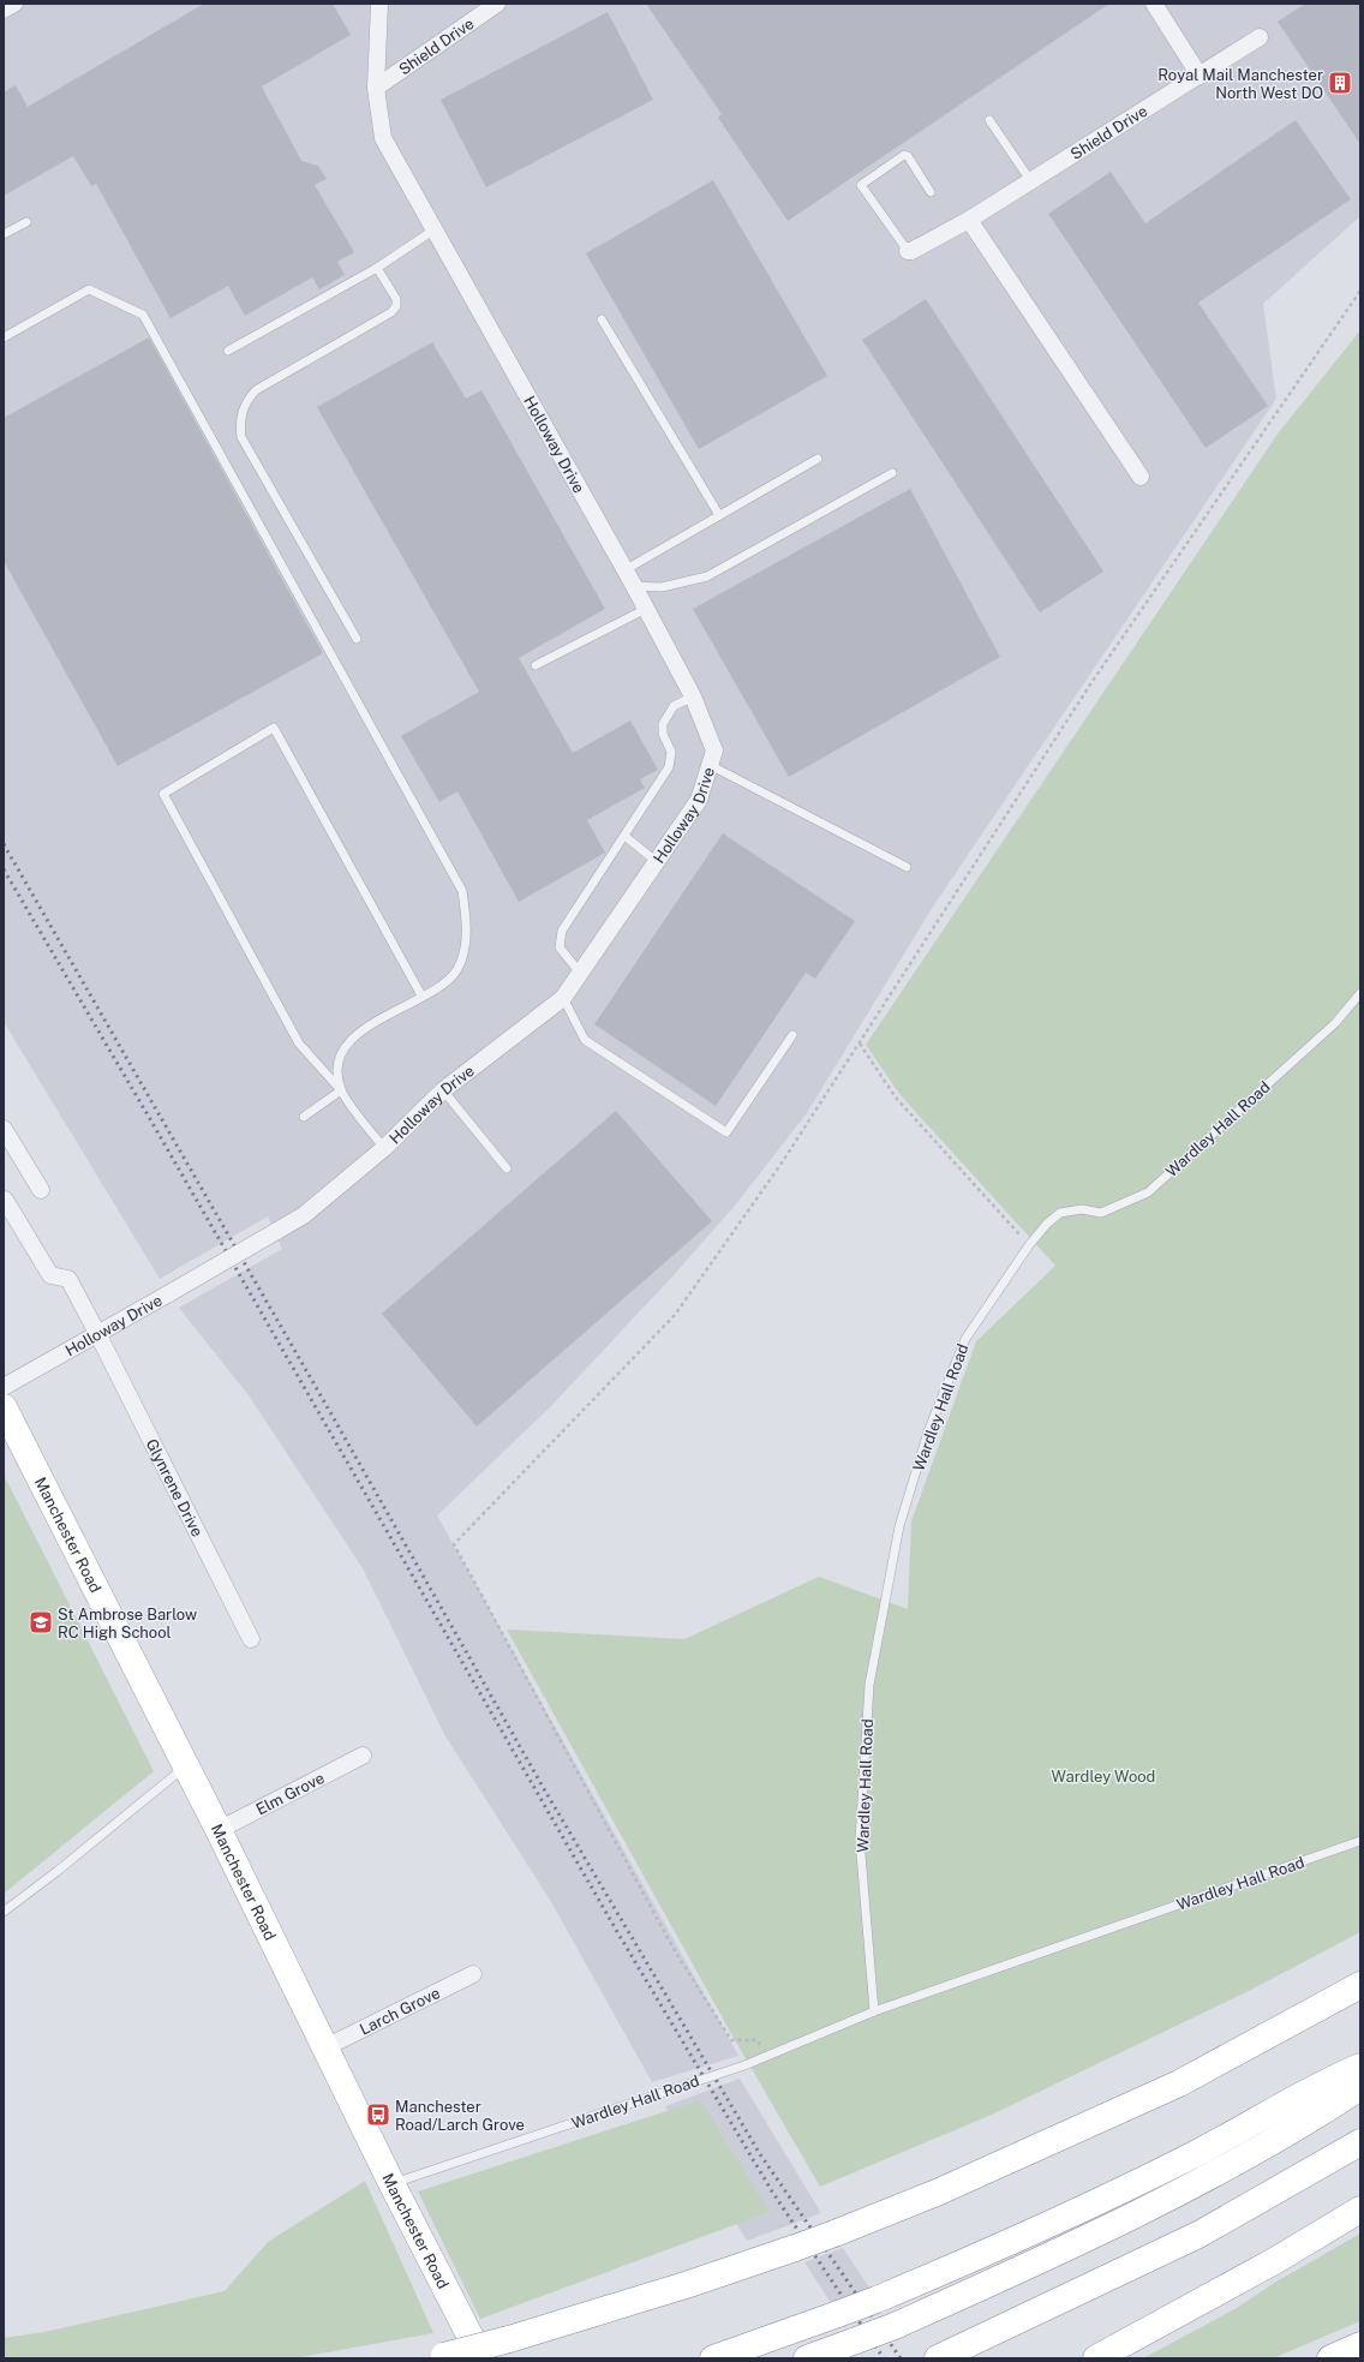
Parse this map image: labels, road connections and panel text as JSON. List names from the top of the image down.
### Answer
{
  "streets": {
    "main road": ["Manchester Road"],
    "street": [
      "Shield Drive",
      "Holloway Drive",
      "Glynrene Drive",
      "Elm Grove",
      "Larch Grove"
    ],
    "lane": ["Wardley Hall Road"]
  },
  "crossings": [
    ["Shield Drive", "Holloway Drive"],
    ["Holloway Drive", "Glynrene Drive"],
    ["Wardley Hall Road", "Manchester Road"],
    ["Manchester Road", "Elm Grove"],
    ["Manchester Road", "Larch Grove"]
  ],
  "parks": ["Wardley Wood"],
  "places": {
    "building": ["Royal Mail Manchester North West DO"],
    "school or university": ["St Ambrose Barlow RC High School"],
    "bus stop": ["Manchester Road/Larch Grove"]
  }
}
